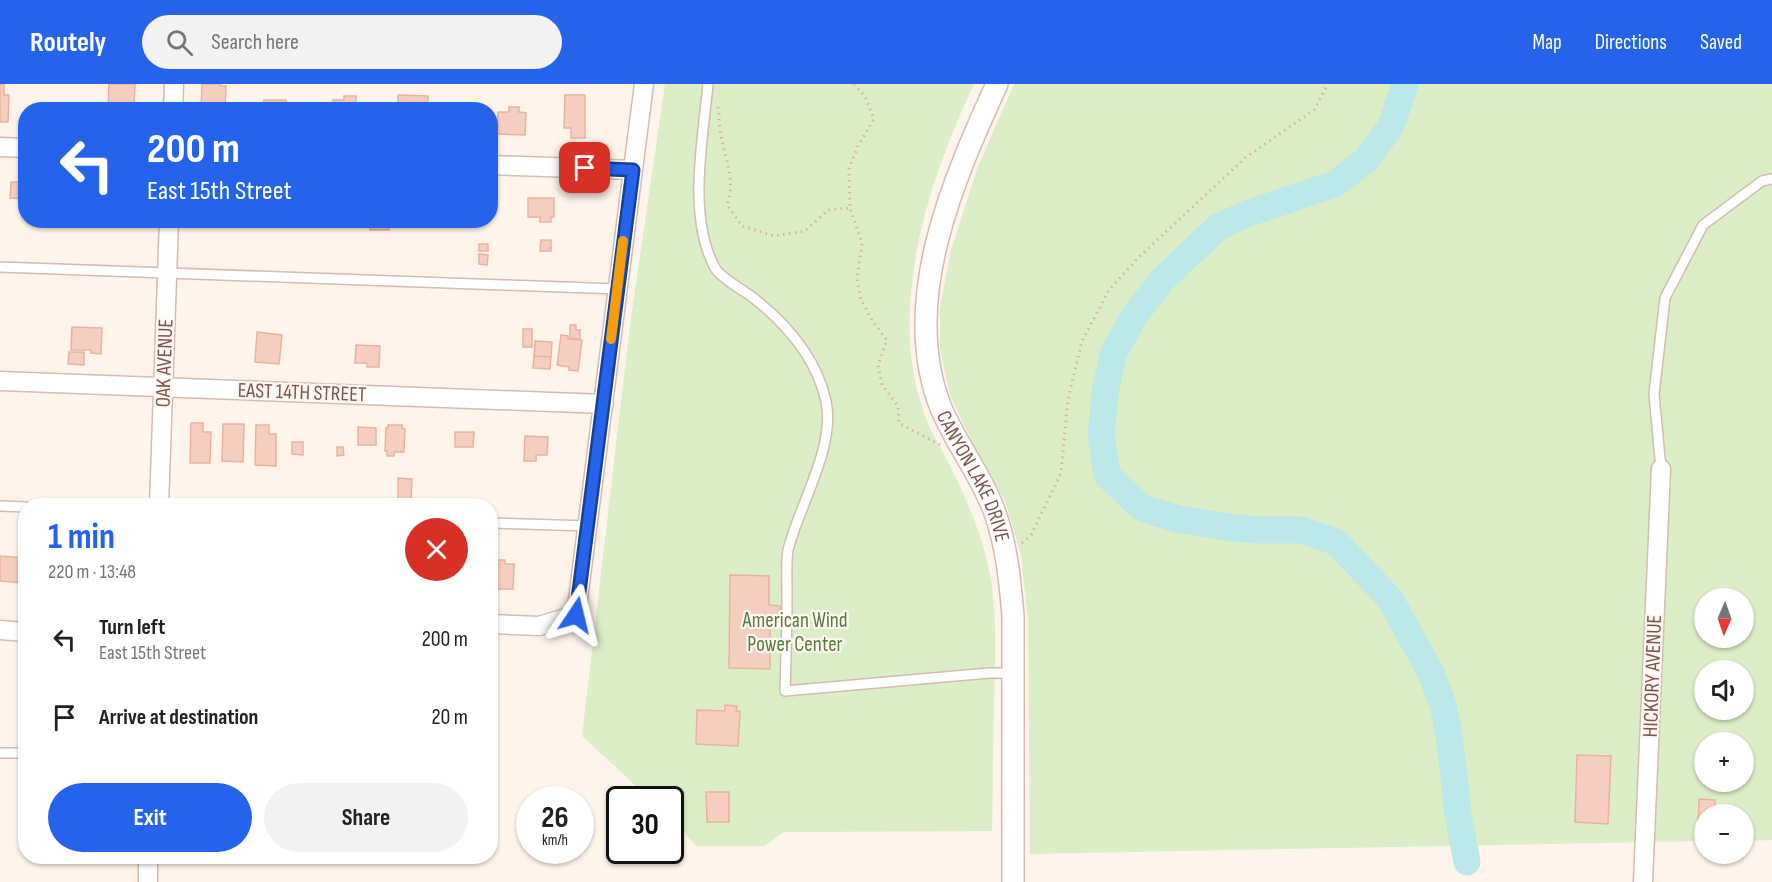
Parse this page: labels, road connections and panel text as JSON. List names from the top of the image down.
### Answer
{
  "streets": {
    "street": [
      "OAK AVENUE",
      "EAST 14TH STREET",
      "CANYON LAKE DRIVE",
      "HICKORY AVENUE"
    ]
  },
  "crossings": [
    ["OAK AVENUE", "EAST 14TH STREET"]
  ],
  "parks": ["American Wind Power Center"],
  "north": "bottom",
  "page": {
    "header": "Routely",
    "search": "Search here",
    "nav": ["Map", "Directions", "Saved"],
    "turn": ["200 m", "East 15th Street"],
    "heading": ["1 min", "220 m · 13:48"],
    "map_buttons": ["+", "−"],
    "list": [
      {
        "name": "Turn left",
        "note": "East 15th Street",
        "value": "200 m"
      },
      {
        "name": "Arrive at destination",
        "value": "20 m"
      }
    ],
    "buttons": ["Exit", "Share"],
    "speed": "26 km/h",
    "limit": "30"
  }
}
